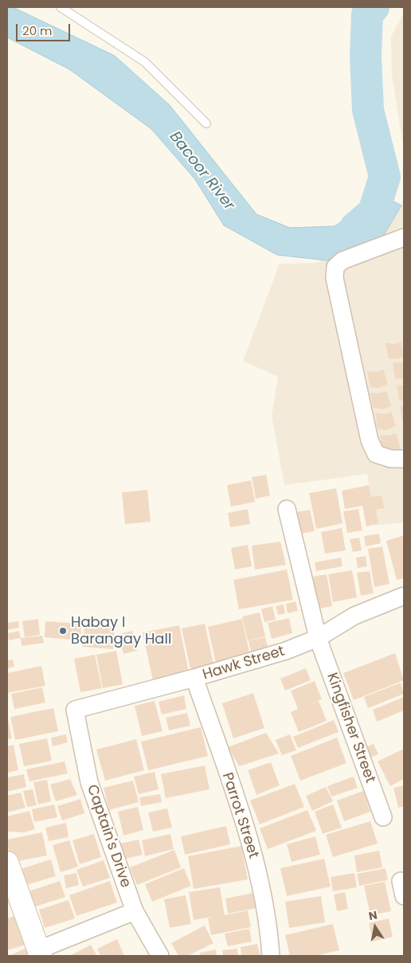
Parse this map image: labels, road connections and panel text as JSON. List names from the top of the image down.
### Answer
{
  "streets": {
    "street": [
      "Hawk Street",
      "Kingfisher Street",
      "Parrot Street",
      "Captain's Drive"
    ]
  },
  "crossings": [
    ["Hawk Street", "Kingfisher Street"],
    ["Hawk Street", "Parrot Street"],
    ["Hawk Street", "Captain's Drive"]
  ],
  "water": ["Bacoor River"],
  "places": ["Habay I Barangay Hall"],
  "scale_bar": "20 m",
  "north": "top"
}
